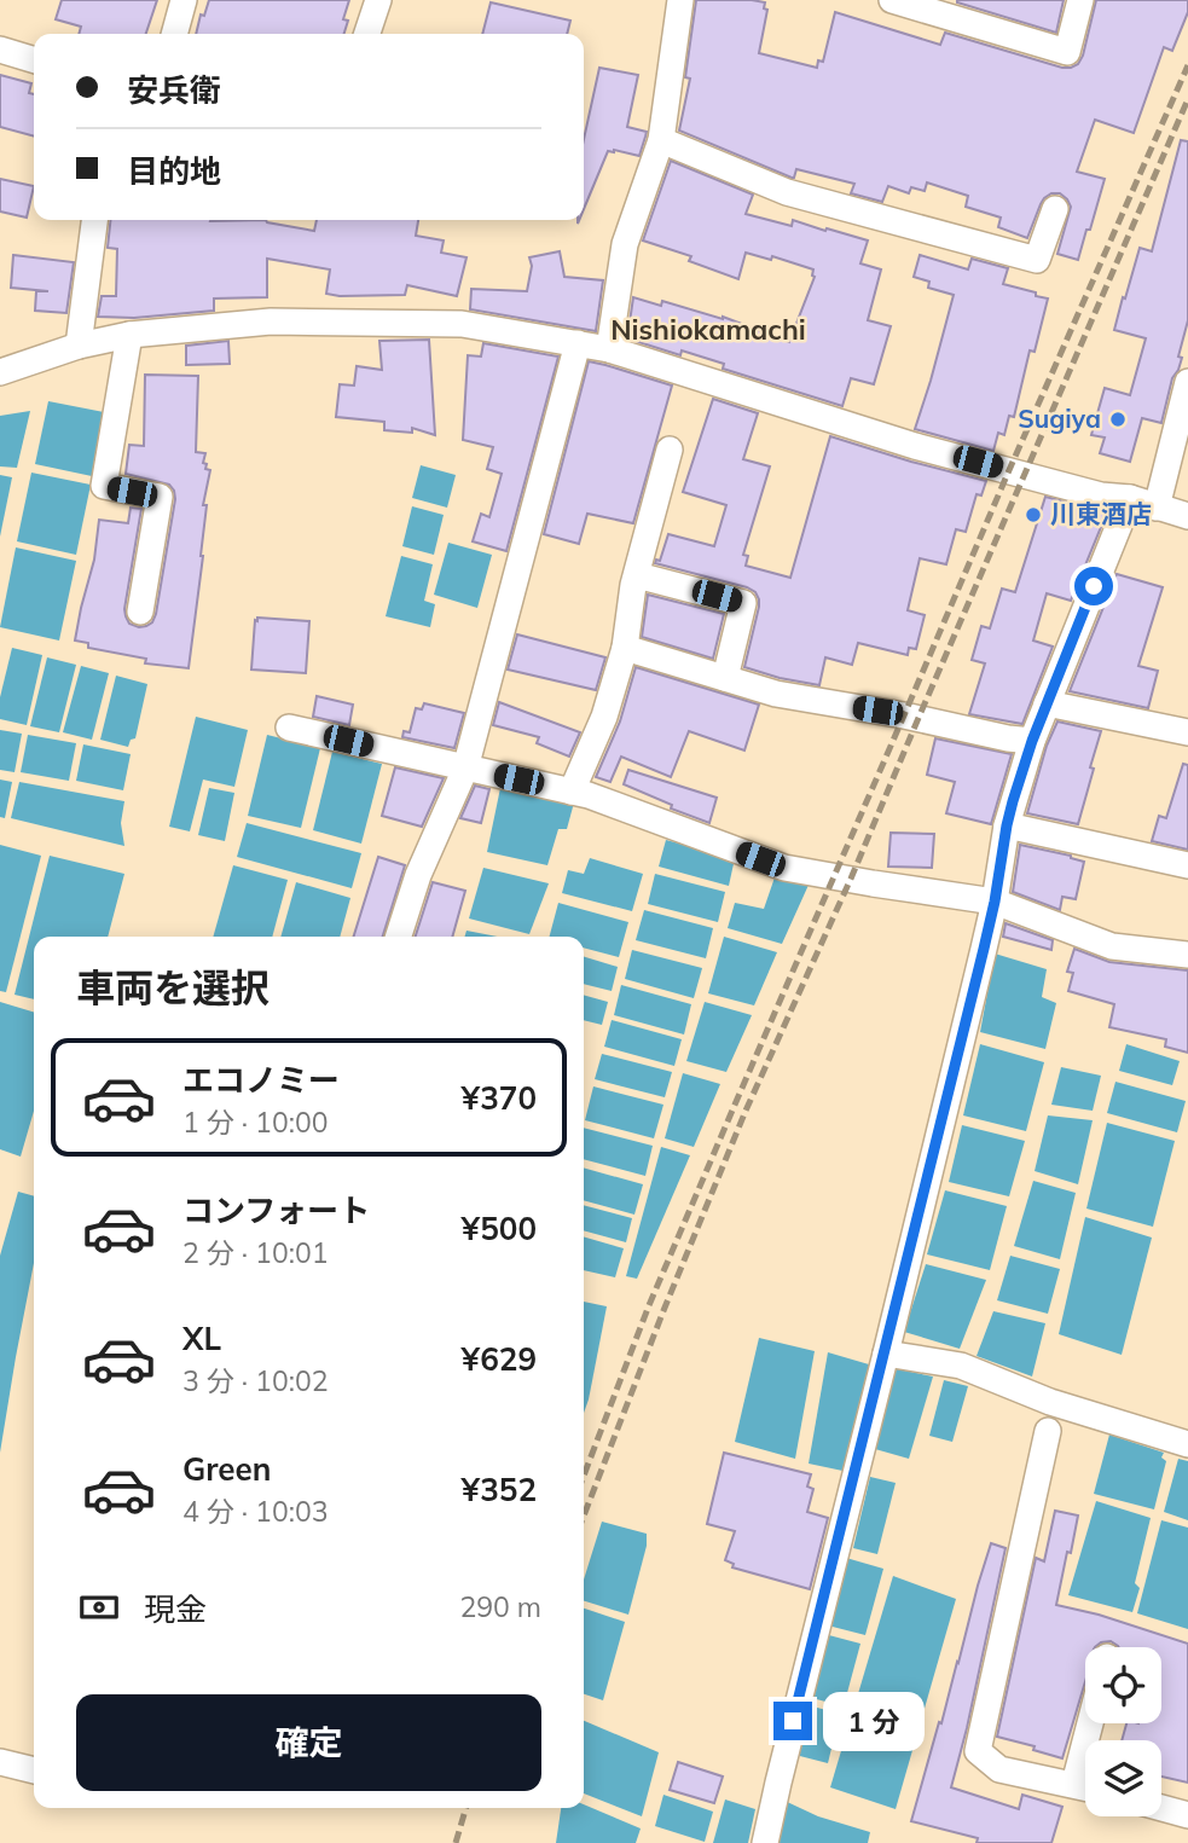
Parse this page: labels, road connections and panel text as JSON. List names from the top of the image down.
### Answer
{
  "districts": ["Nishiokamachi"],
  "places": ["Sugiya", "川東酒店"],
  "page": {
    "banner": ["安兵衛", "目的地"],
    "heading": "車両を選択",
    "list": [
      {
        "name": "エコノミー",
        "note": "1 分 · 10:00",
        "value": "¥370"
      },
      {
        "name": "コンフォート",
        "note": "2 分 · 10:01",
        "value": "¥500"
      },
      {
        "name": "XL",
        "note": "3 分 · 10:02",
        "value": "¥629"
      },
      {
        "name": "Green",
        "note": "4 分 · 10:03",
        "value": "¥352"
      }
    ],
    "pay": ["現金", "290 m"],
    "buttons": "確定",
    "bubble": "1 分"
  }
}
